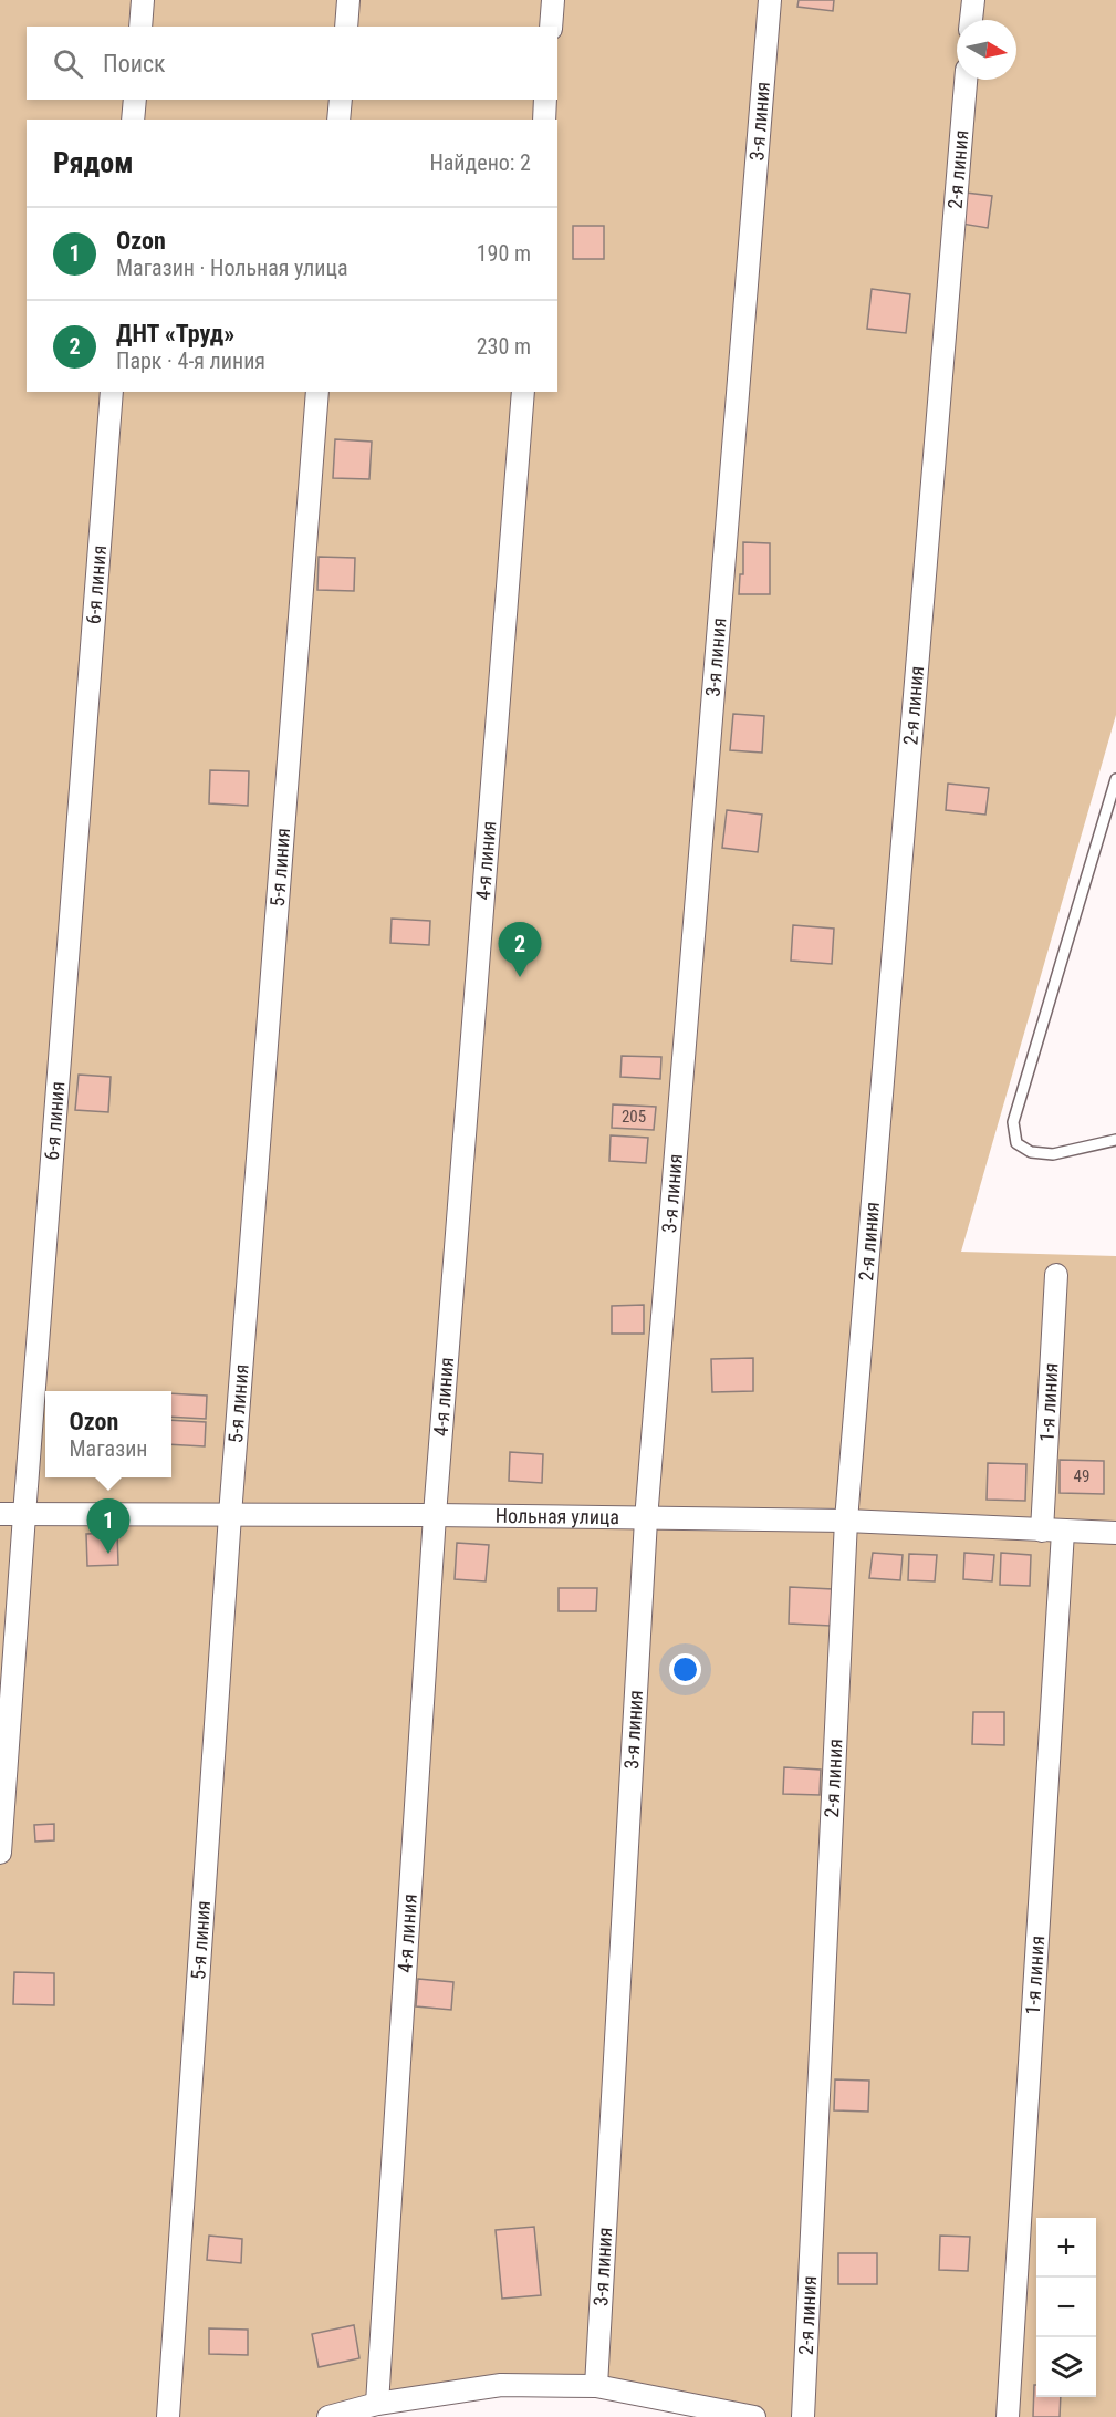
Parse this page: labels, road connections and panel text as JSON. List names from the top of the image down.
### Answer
{
  "streets": {
    "street": [
      "3-я линия",
      "2-я линия",
      "6-я линия",
      "4-я линия",
      "5-я линия",
      "1-я линия",
      "Нольная улица"
    ]
  },
  "crossings": [
    ["3-я линия", "Нольная улица"],
    ["2-я линия", "Нольная улица"],
    ["6-я линия", "Нольная улица"],
    ["4-я линия", "Нольная улица"],
    ["5-я линия", "Нольная улица"],
    ["1-я линия", "Нольная улица"]
  ],
  "house_numbers": ["205", "49"],
  "north": "right",
  "page": {
    "search": "Поиск",
    "heading": ["Рядом", "Найдено: 2"],
    "list": [
      {
        "mark": "1",
        "name": "Ozon",
        "note": "Магазин · Нольная улица",
        "value": "190 m"
      },
      {
        "mark": "2",
        "name": "ДНТ «Труд»",
        "note": "Парк · 4-я линия",
        "value": "230 m"
      }
    ],
    "pins": ["2", "1"],
    "popup": ["Ozon", "Магазин"],
    "map_buttons": ["+", "−"]
  }
}
